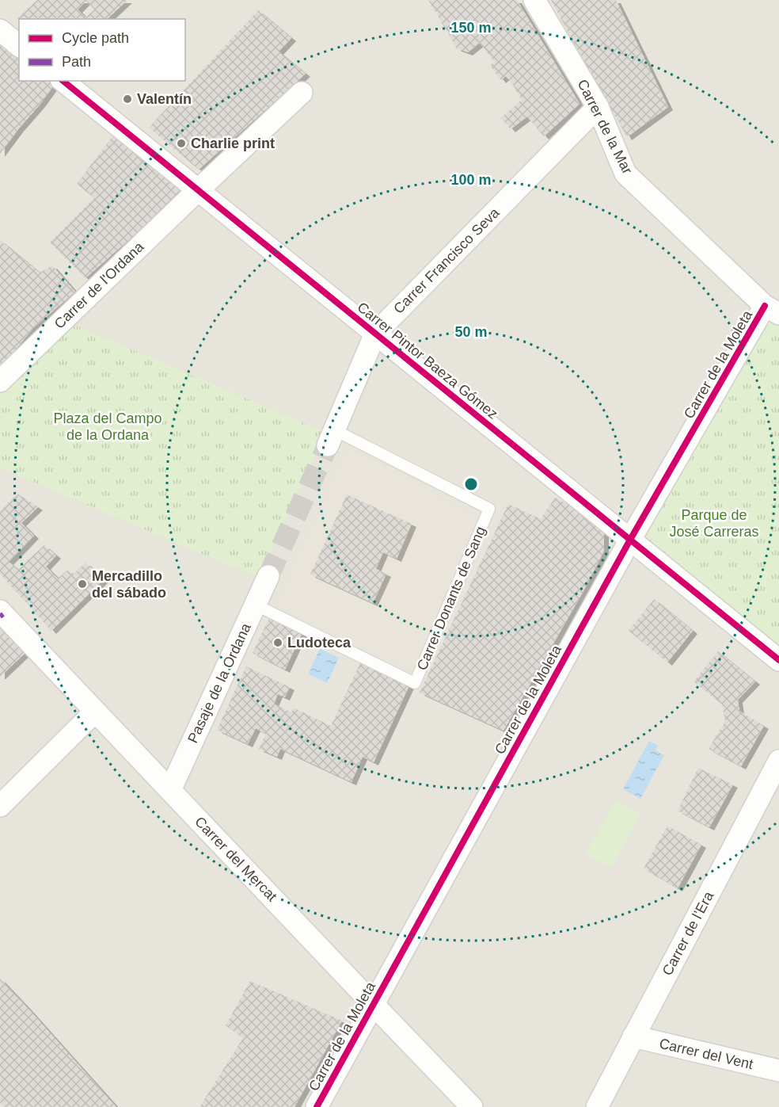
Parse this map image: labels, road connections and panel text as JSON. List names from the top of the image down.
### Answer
{
  "streets": {
    "street": [
      "Carrer de la Mar",
      "Carrer Francisco Seva",
      "Carrer de l'Ordana",
      "Carrer Pintor Baeza Gómez",
      "Carrer de la Moleta",
      "Pasaje de la Ordana",
      "Carrer del Mercat",
      "Carrer de l’Era",
      "Carrer del Vent"
    ],
    "lane": ["Carrer Donants de Sang"]
  },
  "crossings": [
    ["Carrer de la Mar", "Carrer Francisco Seva"],
    ["Carrer de la Mar", "Carrer de la Moleta"],
    ["Carrer Francisco Seva", "Carrer Pintor Baeza Gómez"],
    ["Carrer de l'Ordana", "Carrer Pintor Baeza Gómez"],
    ["Carrer Pintor Baeza Gómez", "Carrer de la Moleta"],
    ["Carrer de la Moleta", "Carrer del Mercat"],
    ["Carrer Donants de Sang", "Pasaje de la Ordana"],
    ["Pasaje de la Ordana", "Carrer del Mercat"],
    ["Carrer de l’Era", "Carrer del Vent"]
  ],
  "parks": ["Plaza del Campo de la Ordana", "Parque de José Carreras"],
  "places": [
    "Valentín",
    "Charlie print",
    "Mercadillo del sábado",
    "Ludoteca"
  ],
  "legend": ["Cycle path", "Path"],
  "rings": ["150 m", "100 m", "50 m"]
}
